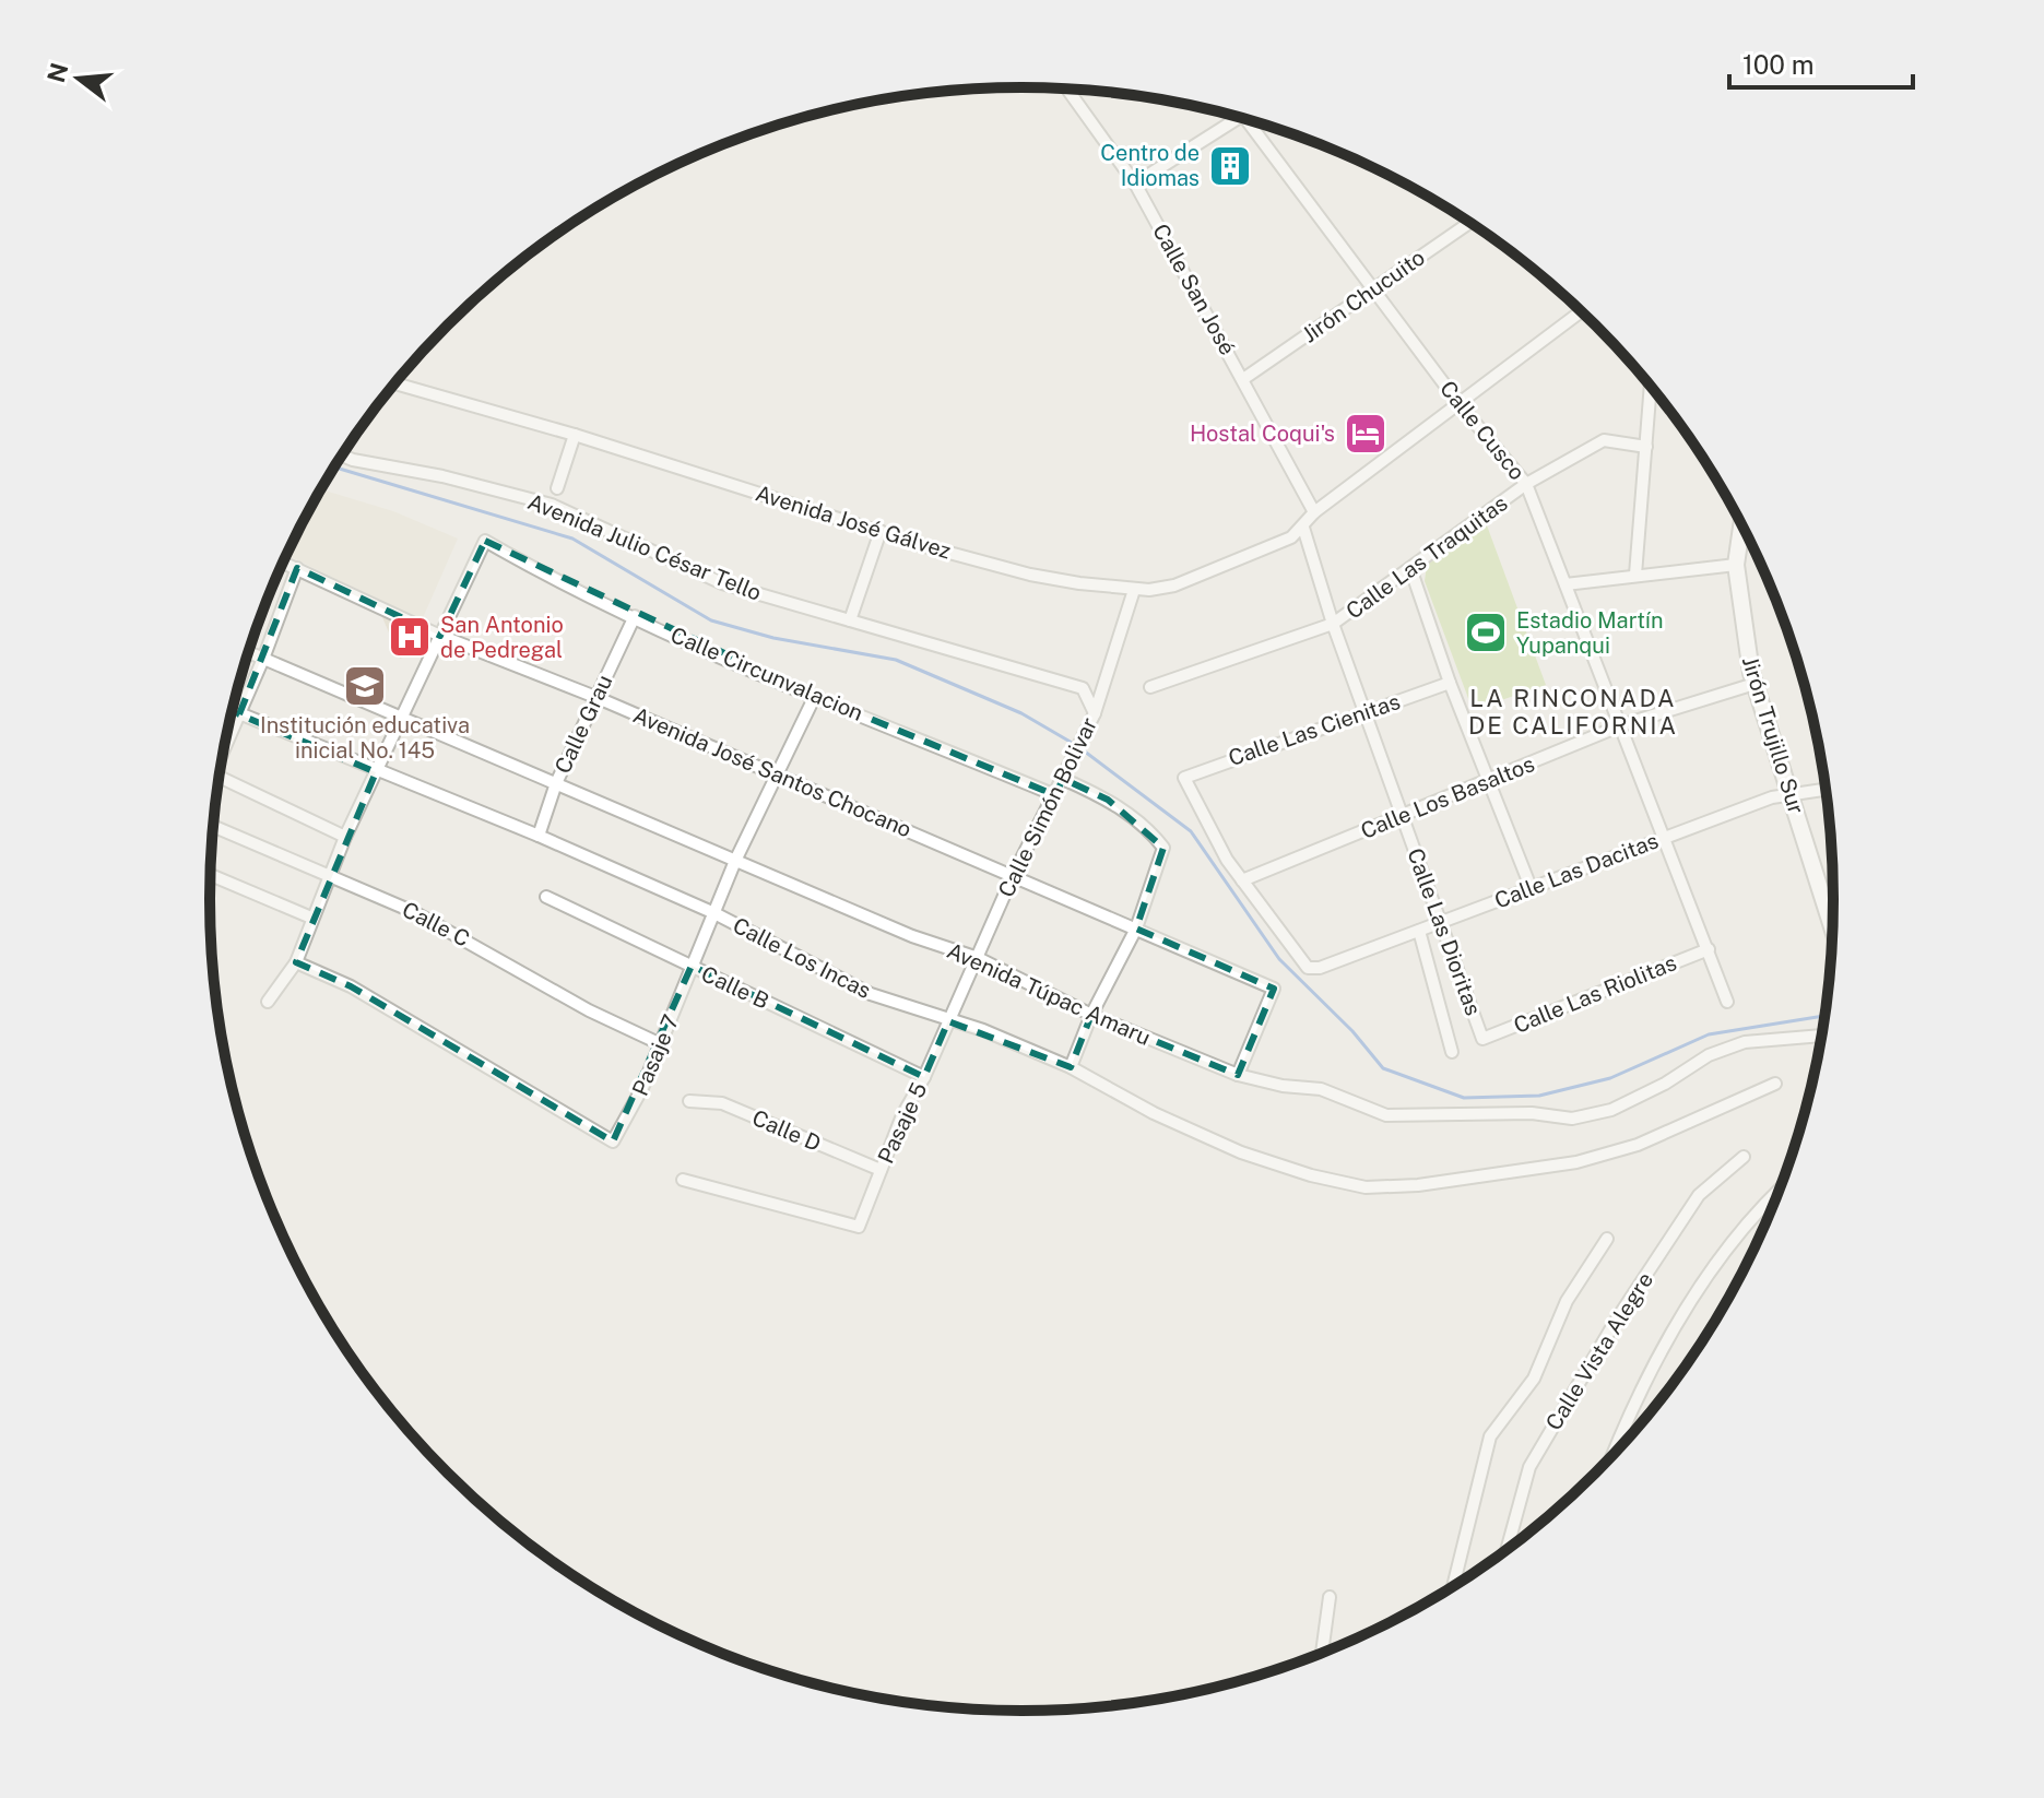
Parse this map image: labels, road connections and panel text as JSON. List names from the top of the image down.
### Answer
{
  "streets": {
    "street": [
      "Calle San José",
      "Jirón Chucuito",
      "Calle Cusco",
      "Avenida José Gálvez",
      "Avenida Julio César Tello",
      "Calle Las Traquitas",
      "Calle Circunvalacion",
      "Calle Grau",
      "Calle Las Cienitas",
      "Jirón Trujillo Sur",
      "Avenida José Santos Chocano",
      "Calle Los Basaltos",
      "Calle Simón Bolivar",
      "Calle Las Dacitas",
      "Calle C",
      "Calle Las Dioritas",
      "Calle Los Incas",
      "Calle B",
      "Avenida Túpac Amaru",
      "Calle Las Riolitas",
      "Pasaje 7",
      "Pasaje 5",
      "Calle D",
      "Calle Vista Alegre"
    ]
  },
  "crossings": [
    ["Calle San José", "Jirón Chucuito"],
    ["Calle San José", "Avenida José Gálvez"],
    ["Jirón Chucuito", "Calle Cusco"],
    ["Calle Cusco", "Avenida José Gálvez"],
    ["Calle Cusco", "Calle Las Traquitas"],
    ["Calle Cusco", "Calle Los Basaltos"],
    ["Calle Cusco", "Calle Las Dacitas"],
    ["Calle Cusco", "Calle Las Riolitas"],
    ["Avenida José Gálvez", "Calle Simón Bolivar"],
    ["Avenida José Gálvez", "Calle Las Dioritas"],
    ["Avenida Julio César Tello", "Calle Simón Bolivar"],
    ["Calle Las Traquitas", "Calle Las Dioritas"],
    ["Calle Circunvalacion", "Calle Grau"],
    ["Calle Circunvalacion", "Avenida José Santos Chocano"],
    ["Calle Circunvalacion", "Calle Simón Bolivar"],
    ["Calle Circunvalacion", "Pasaje 7"],
    ["Calle Grau", "Avenida José Santos Chocano"],
    ["Calle Grau", "Calle Los Incas"],
    ["Calle Grau", "Avenida Túpac Amaru"],
    ["Calle Las Cienitas", "Calle Los Basaltos"],
    ["Calle Las Cienitas", "Calle Las Dacitas"],
    ["Calle Las Cienitas", "Calle Las Dioritas"],
    ["Jirón Trujillo Sur", "Calle Los Basaltos"],
    ["Jirón Trujillo Sur", "Calle Las Dacitas"],
    ["Avenida José Santos Chocano", "Calle Simón Bolivar"],
    ["Avenida José Santos Chocano", "Avenida Túpac Amaru"],
    ["Avenida José Santos Chocano", "Pasaje 7"],
    ["Calle Los Basaltos", "Calle Las Dacitas"],
    ["Calle Los Basaltos", "Calle Las Dioritas"],
    ["Calle Simón Bolivar", "Calle Los Incas"],
    ["Calle Simón Bolivar", "Avenida Túpac Amaru"],
    ["Calle Simón Bolivar", "Pasaje 5"],
    ["Calle Las Dacitas", "Calle Las Dioritas"],
    ["Calle C", "Pasaje 7"],
    ["Calle Las Dioritas", "Calle Las Riolitas"],
    ["Calle Los Incas", "Pasaje 7"],
    ["Calle Los Incas", "Pasaje 5"],
    ["Calle B", "Pasaje 7"],
    ["Calle B", "Pasaje 5"],
    ["Avenida Túpac Amaru", "Pasaje 7"],
    ["Pasaje 5", "Calle D"]
  ],
  "districts": ["LA RINCONADA DE CALIFORNIA"],
  "places": {
    "building": ["Centro de Idiomas"],
    "hotel": ["Hostal Coqui's"],
    "sports": ["Estadio Martín Yupanqui"],
    "hospital": ["San Antonio de Pedregal"],
    "school or university": ["Institución educativa inicial No. 145"]
  },
  "scale_bar": "100 m",
  "north": "left"
}
